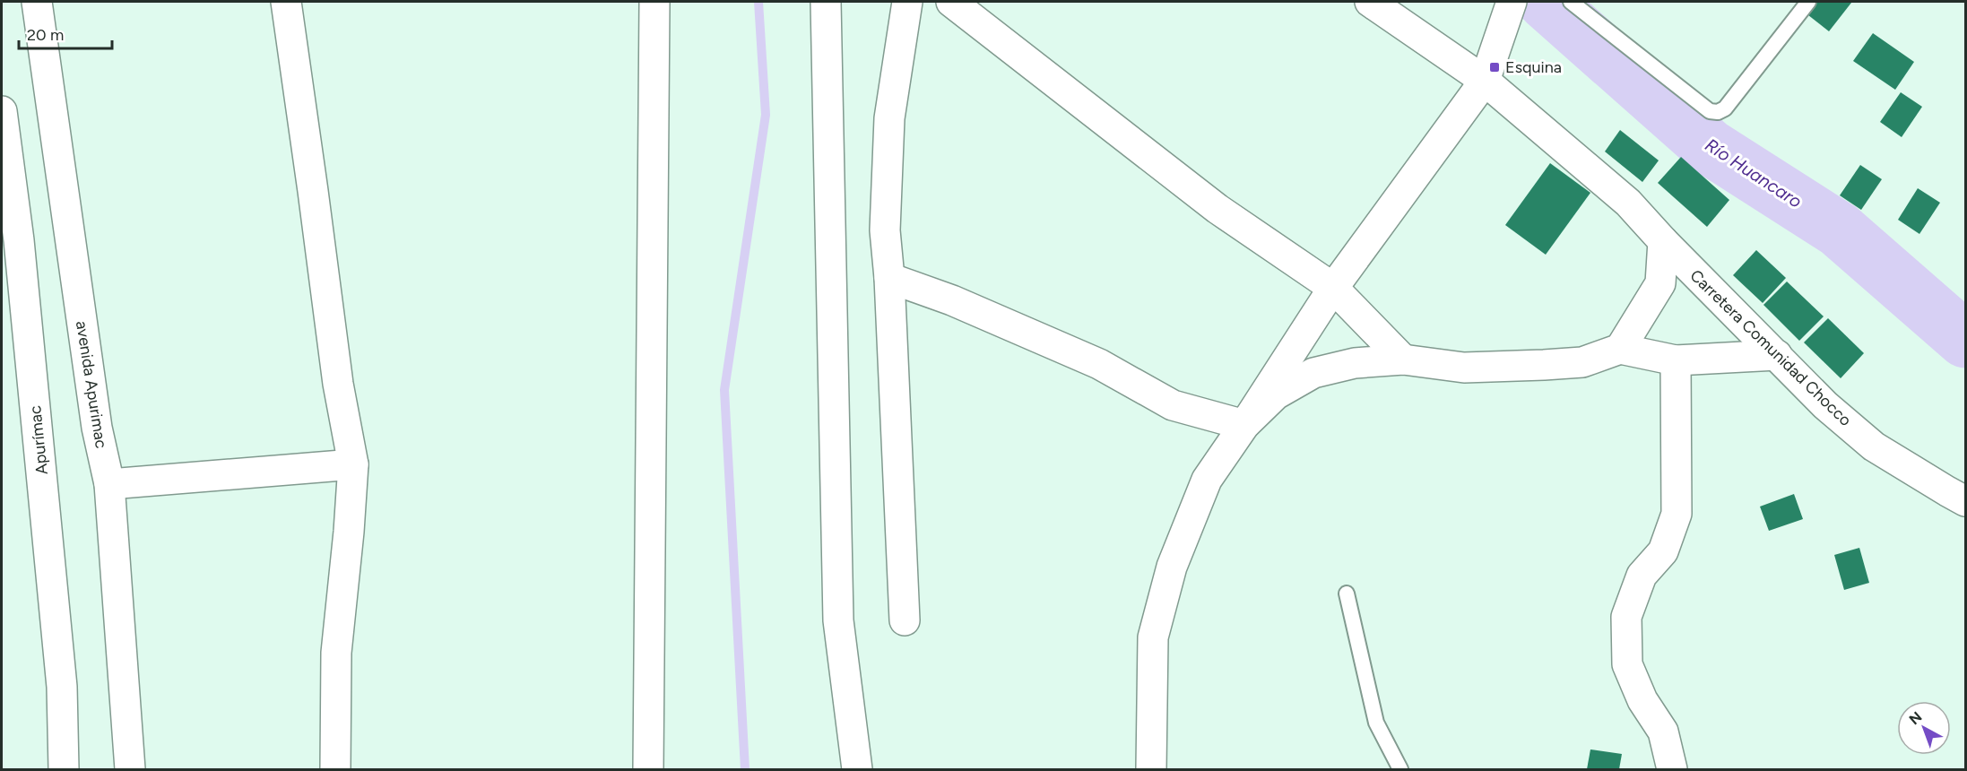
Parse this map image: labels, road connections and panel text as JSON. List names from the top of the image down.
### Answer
{
  "streets": {
    "street": ["Carretera Comunidad Chocco", "avenida Apurimac", "Apurímac"]
  },
  "water": ["Río Huancaro"],
  "places": {
    "transit": ["Esquina"]
  },
  "scale_bar": "20 m",
  "north": "top left"
}
